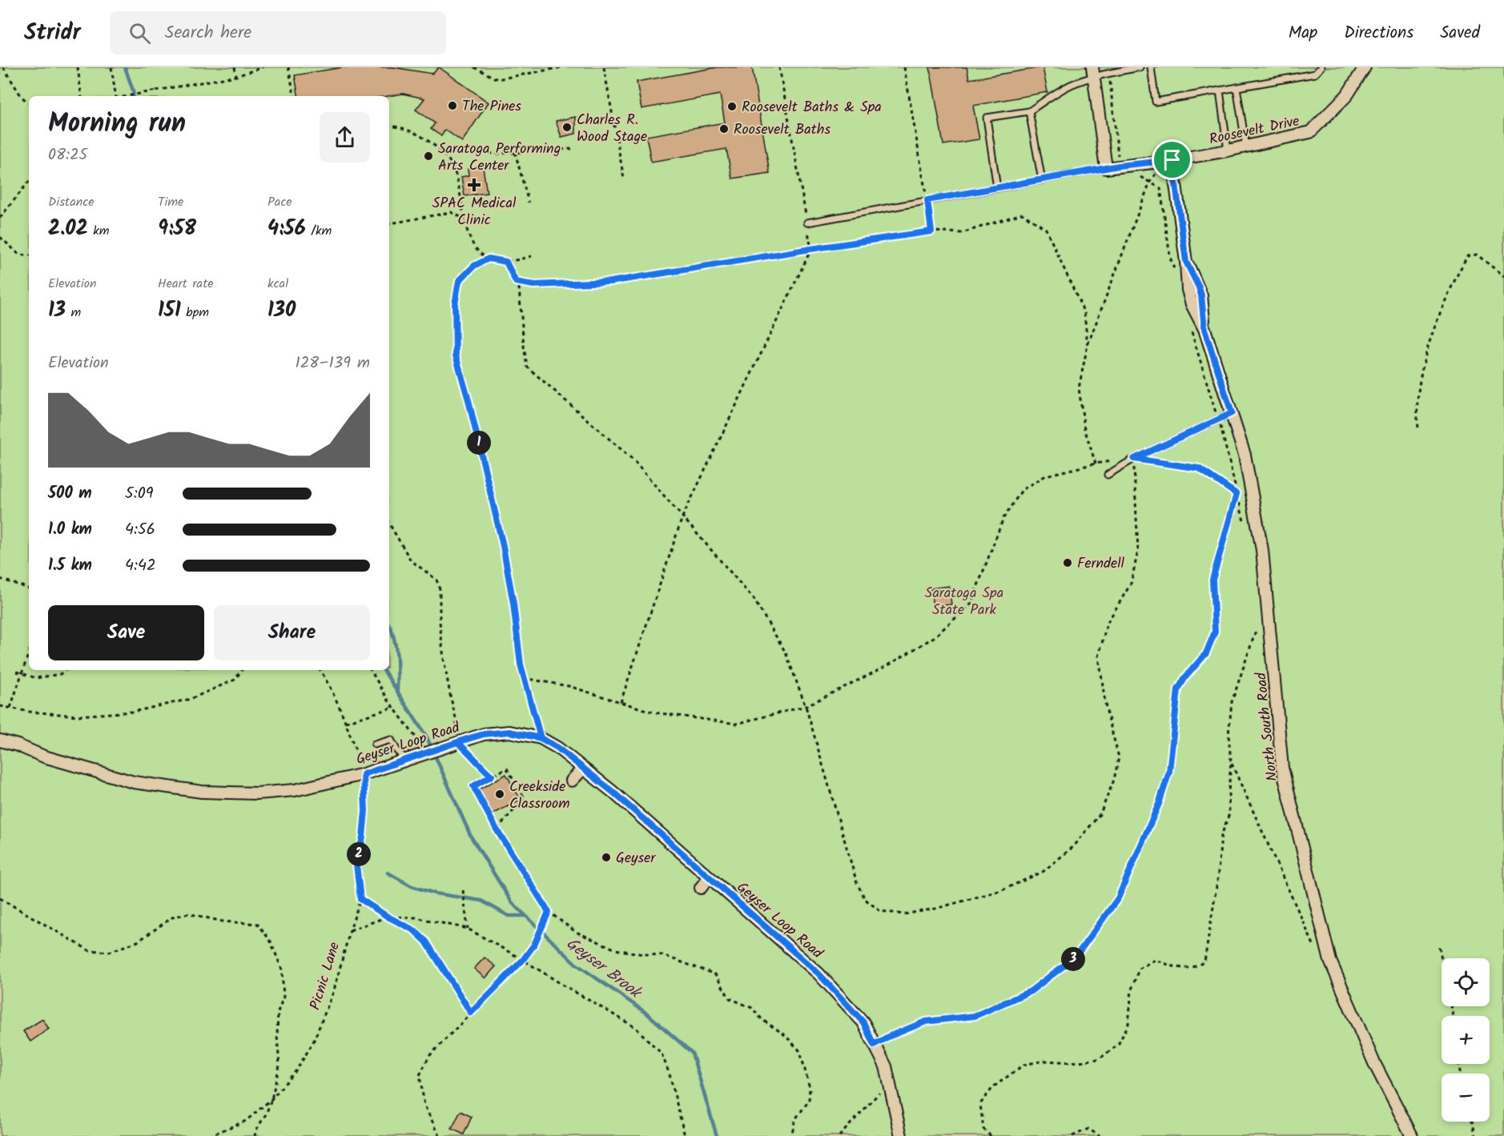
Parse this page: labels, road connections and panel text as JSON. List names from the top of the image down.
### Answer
{
  "streets": {
    "street": ["Roosevelt Drive", "North South Road", "Geyser Loop Road"],
    "path": ["Picnic Lane"]
  },
  "crossings": [
    ["Roosevelt Drive", "North South Road"],
    ["Geyser Loop Road", "Picnic Lane"]
  ],
  "water": ["Geyser Brook"],
  "parks": ["Saratoga Spa State Park"],
  "places": {
    "other": [
      "The Pines",
      "Roosevelt Baths & Spa",
      "Charles R. Wood Stage",
      "Roosevelt Baths",
      "Saratoga Performing Arts Center",
      "Ferndell",
      "Creekside Classroom",
      "Geyser"
    ],
    "health": ["SPAC Medical Clinic"]
  },
  "page": {
    "header": "Stridr",
    "search": "Search here",
    "nav": ["Map", "Directions", "Saved"],
    "heading": ["Morning run", "08:25"],
    "stats": [
      ["Distance", "2.02 km"],
      ["Time", "9:58"],
      ["Pace", "4:56 /km"],
      ["Elevation", "13 m"],
      ["Heart rate", "151 bpm"],
      ["kcal", "130"]
    ],
    "chart": ["Elevation", "128–139 m"],
    "pins": ["1", "2", "3"],
    "list": [
      {
        "name": "500 m",
        "note": "5:09"
      },
      {
        "name": "1.0 km",
        "note": "4:56"
      },
      {
        "name": "1.5 km",
        "note": "4:42"
      }
    ],
    "buttons": ["Save", "Share"],
    "map_buttons": ["+", "−"]
  }
}
